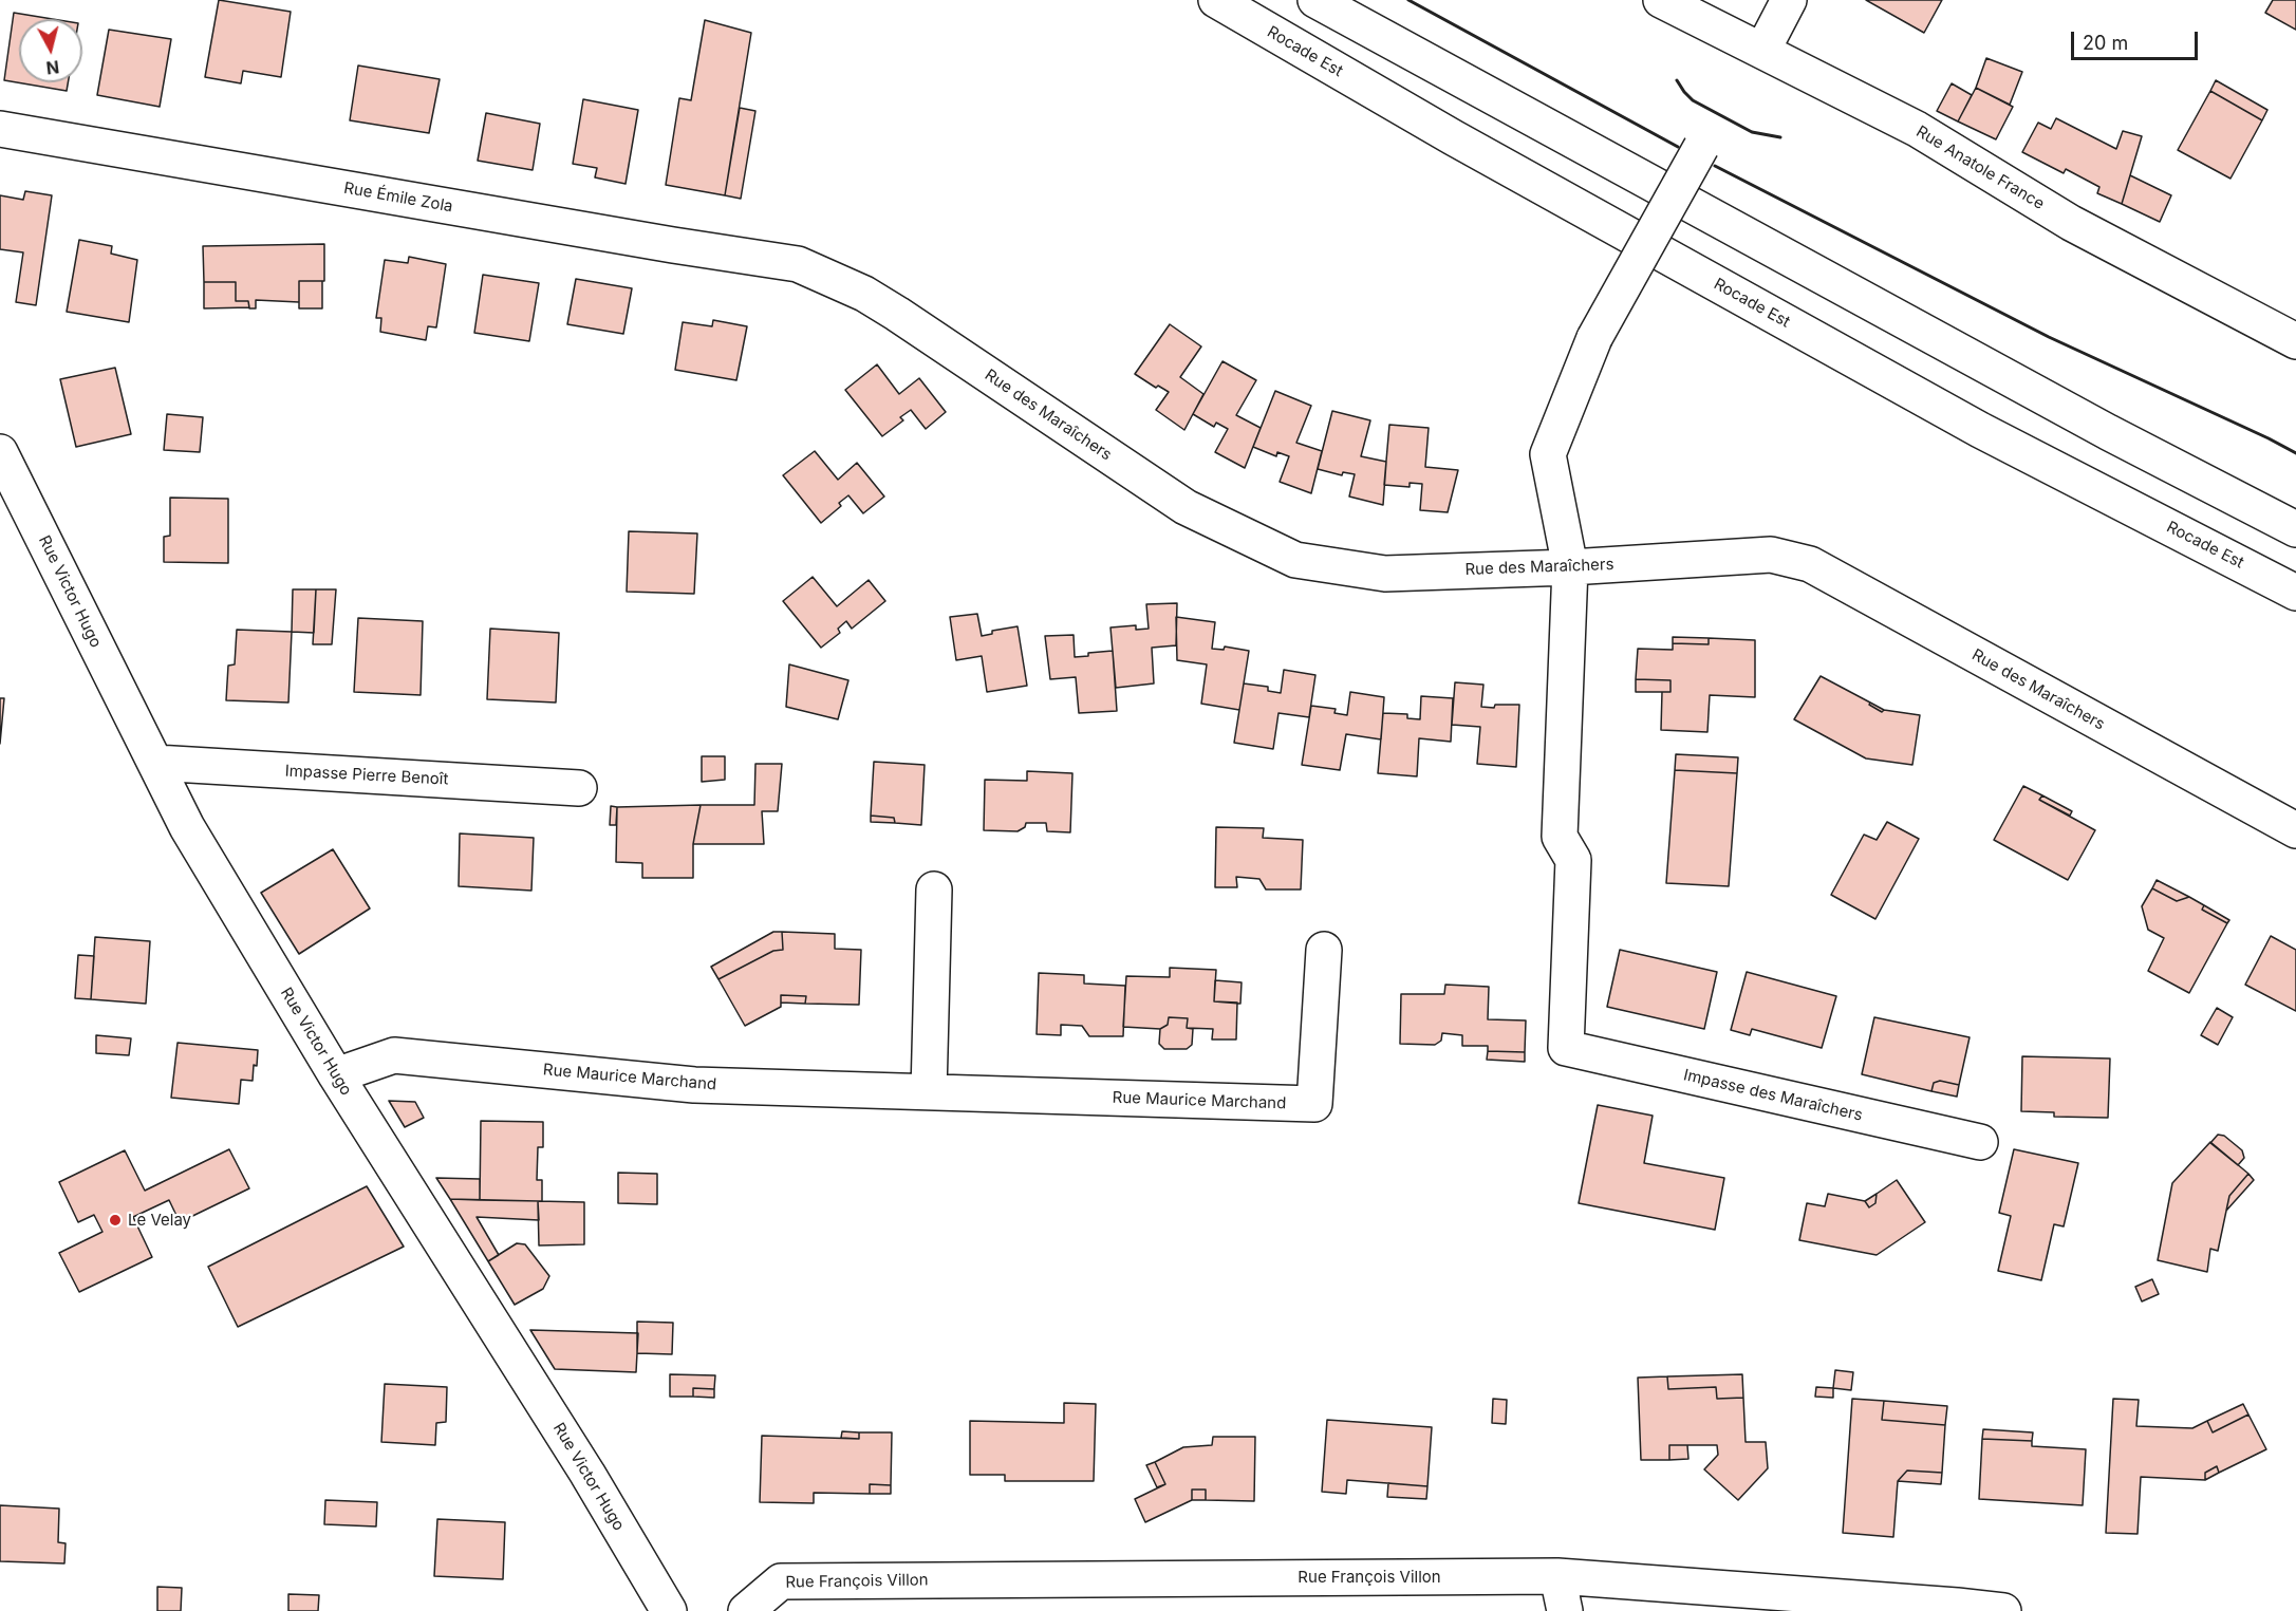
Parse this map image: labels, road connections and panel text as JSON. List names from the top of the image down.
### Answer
{
  "streets": {
    "main road": [
      "Rocade Est",
      "Rue Anatole France",
      "Rue Émile Zola",
      "Rue des Maraîchers",
      "Rue Victor Hugo",
      "Impasse Pierre Benoît",
      "Rue Maurice Marchand",
      "Impasse des Maraîchers",
      "Rue François Villon"
    ]
  },
  "crossings": [
    ["Rue Émile Zola", "Rue des Maraîchers"],
    ["Rue des Maraîchers", "Impasse des Maraîchers"],
    ["Rue Victor Hugo", "Impasse Pierre Benoît"],
    ["Rue Victor Hugo", "Rue Maurice Marchand"]
  ],
  "places": ["Le Velay"],
  "scale_bar": "20 m",
  "north": "bottom"
}
